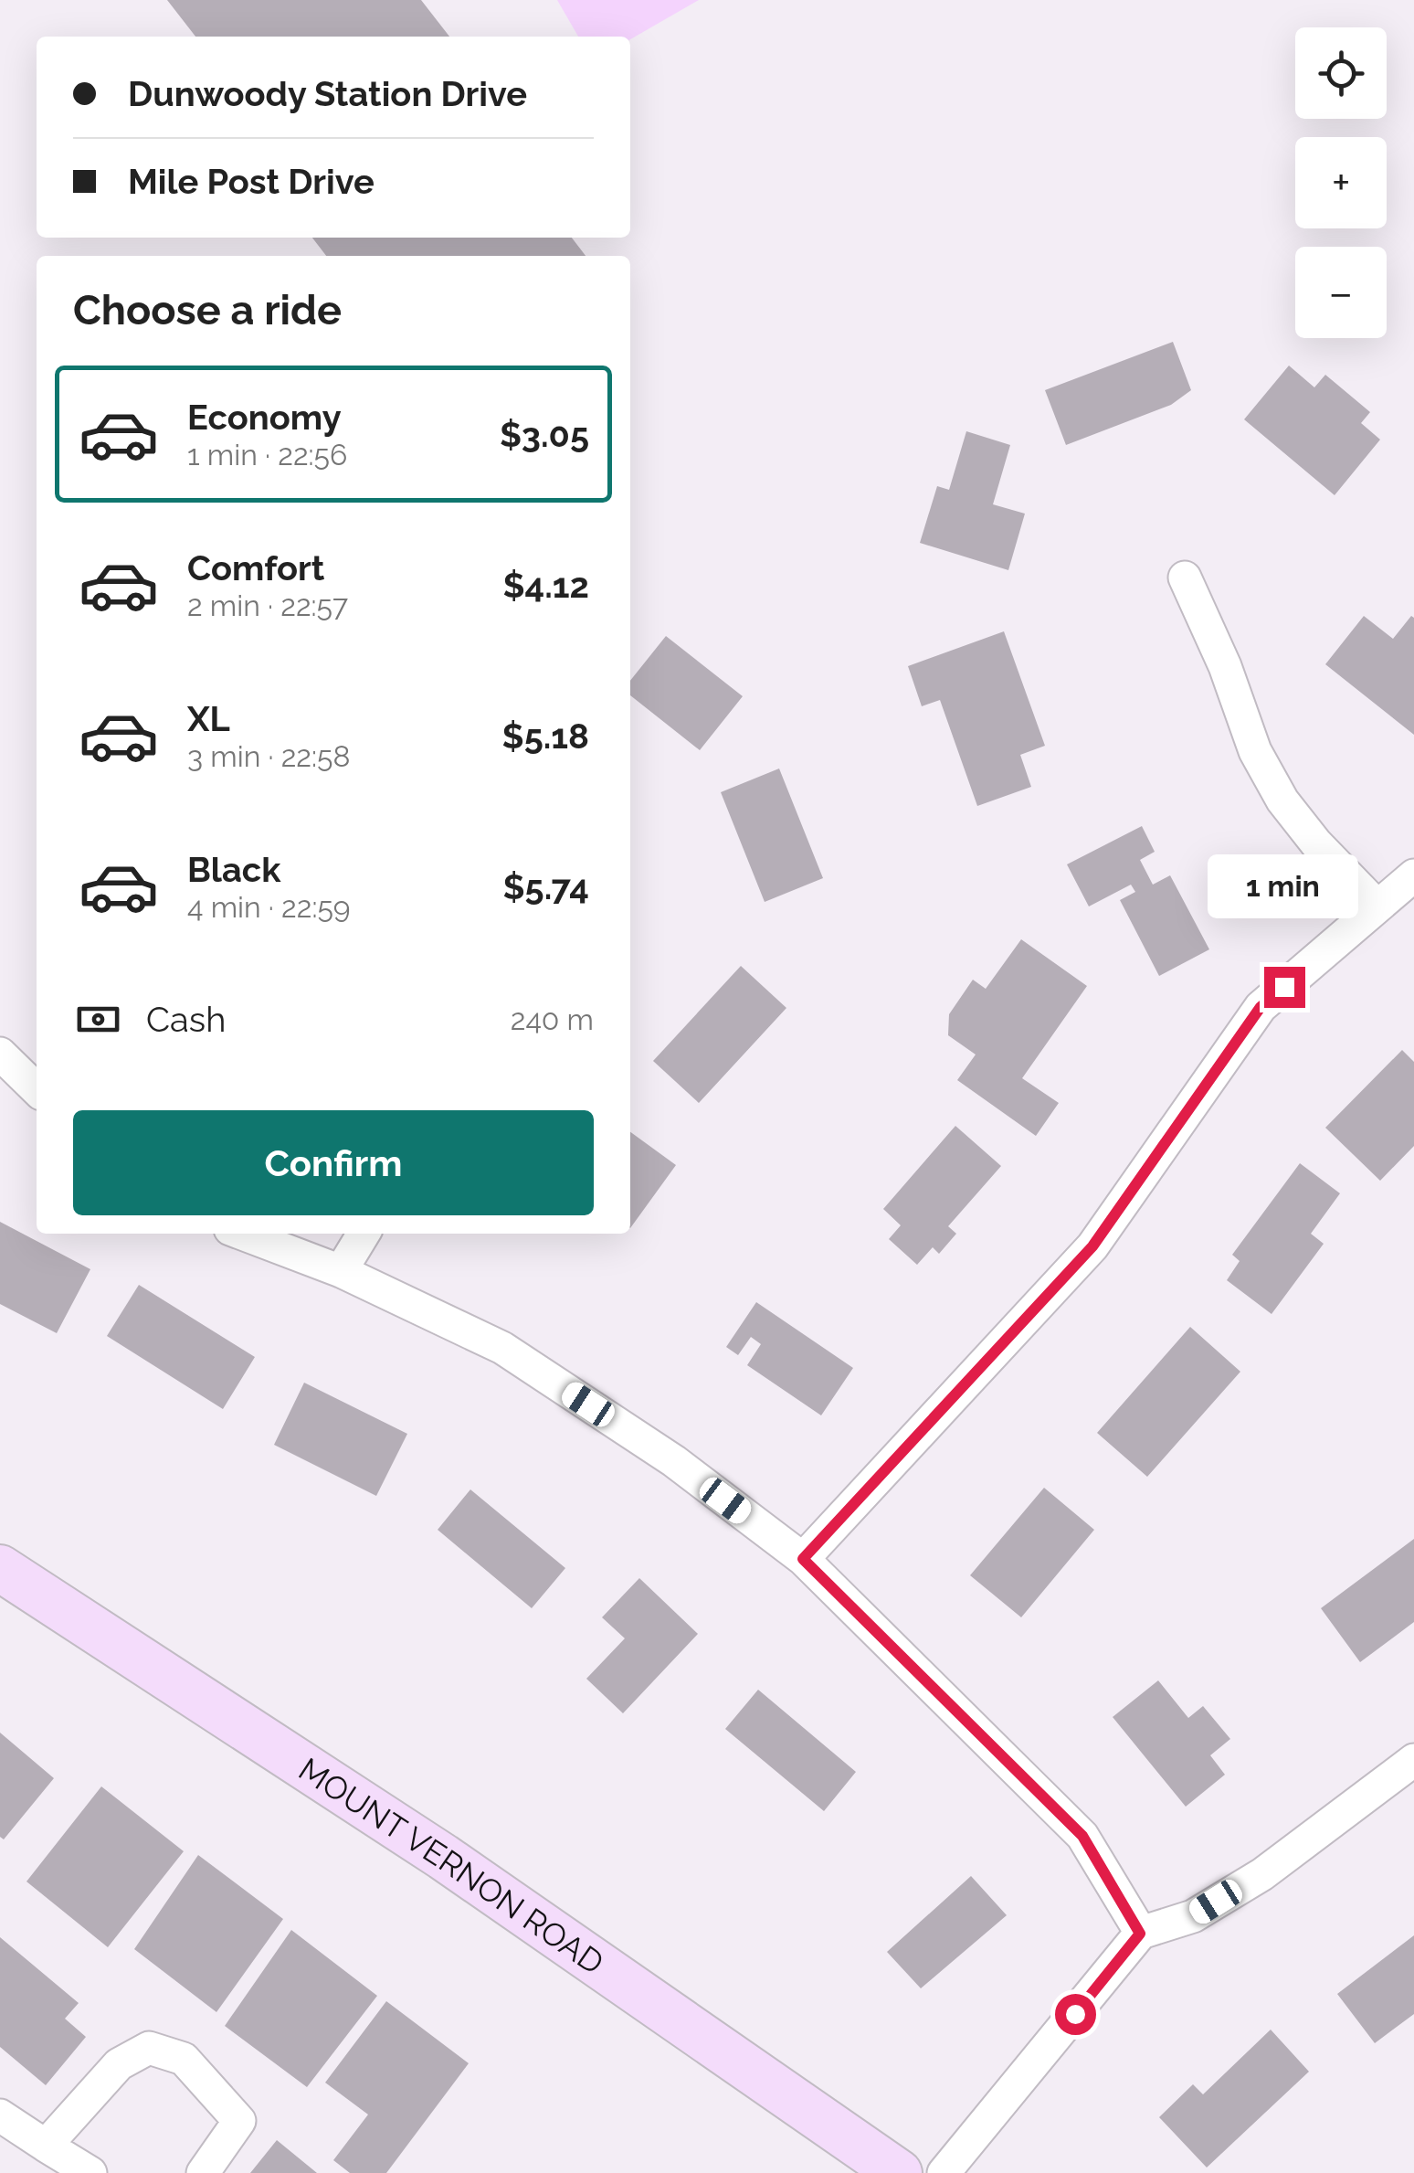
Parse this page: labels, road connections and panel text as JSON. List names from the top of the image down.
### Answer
{
  "streets": {
    "street": ["MOUNT VERNON ROAD"]
  },
  "page": {
    "map_buttons": ["+", "−"],
    "banner": ["Dunwoody Station Drive", "Mile Post Drive"],
    "heading": "Choose a ride",
    "list": [
      {
        "name": "Economy",
        "note": "1 min · 22:56",
        "value": "$3.05"
      },
      {
        "name": "Comfort",
        "note": "2 min · 22:57",
        "value": "$4.12"
      },
      {
        "name": "XL",
        "note": "3 min · 22:58",
        "value": "$5.18"
      },
      {
        "name": "Black",
        "note": "4 min · 22:59",
        "value": "$5.74"
      }
    ],
    "bubble": "1 min",
    "pay": ["Cash", "240 m"],
    "buttons": "Confirm"
  }
}
